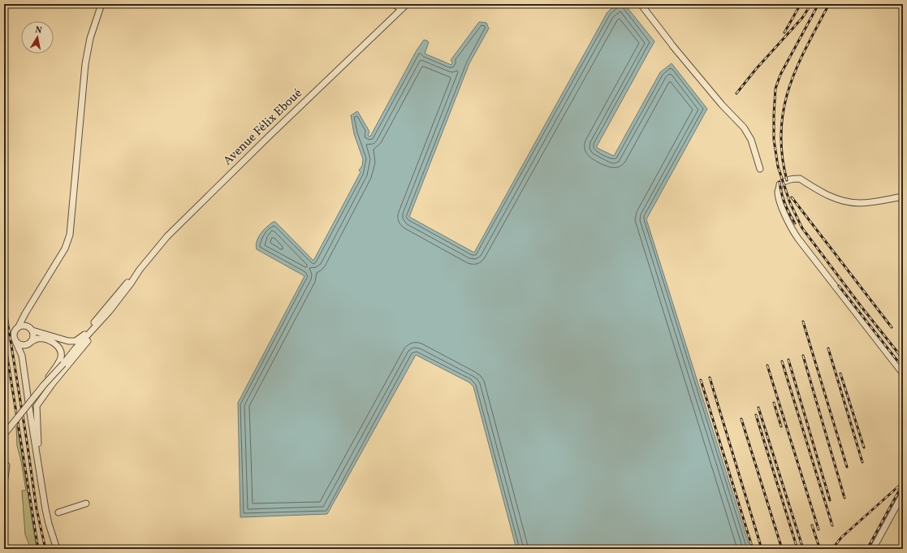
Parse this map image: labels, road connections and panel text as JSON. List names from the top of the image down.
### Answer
{
  "streets": {
    "street": ["Avenue Félix Eboué"]
  },
  "north": "top"
}
